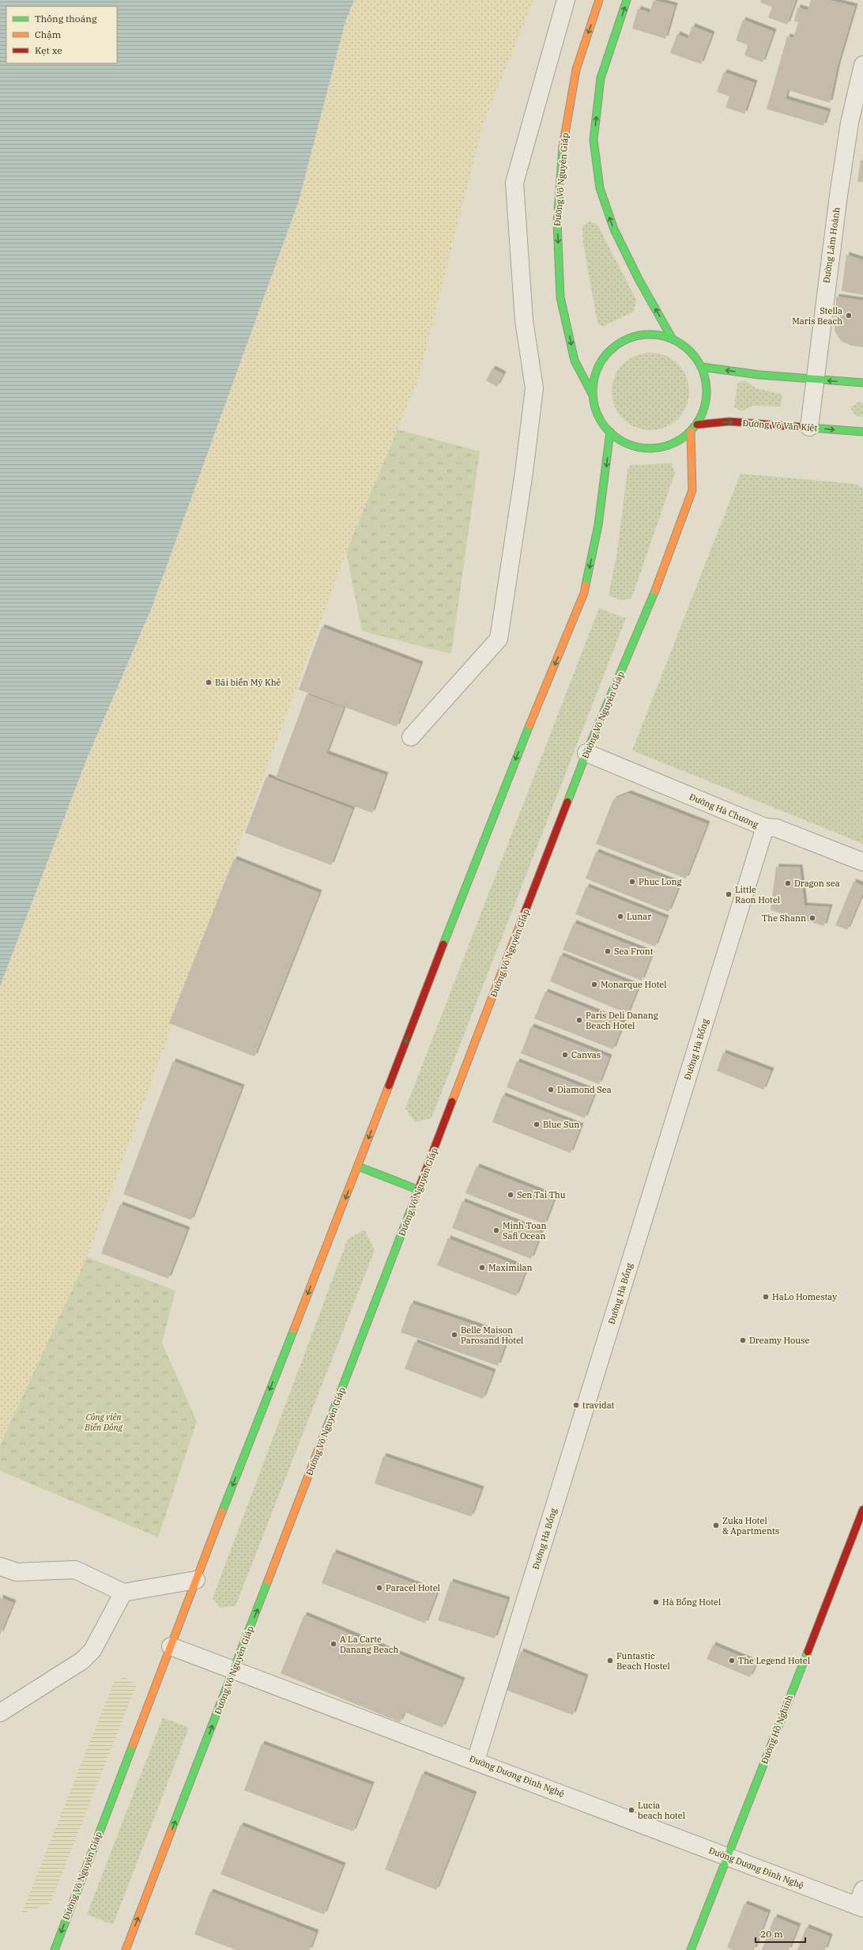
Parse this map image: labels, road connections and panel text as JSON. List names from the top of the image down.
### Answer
{
  "streets": {
    "main road": ["Đường Võ Nguyên Giáp", "Đường Võ Văn Kiệt", "Đường Hồ Nghinh"],
    "street": [
      "Đường Lâm Hoành",
      "Đường Hà Chương",
      "Đường Hà Bổng",
      "Đường Dương Đình Nghệ"
    ]
  },
  "crossings": [
    ["Đường Võ Nguyên Giáp", "Đường Hà Chương"],
    ["Đường Võ Nguyên Giáp", "Đường Dương Đình Nghệ"],
    ["Đường Lâm Hoành", "Đường Võ Văn Kiệt"],
    ["Đường Hà Chương", "Đường Hà Bổng"],
    ["Đường Hà Bổng", "Đường Dương Đình Nghệ"],
    ["Đường Hồ Nghinh", "Đường Dương Đình Nghệ"]
  ],
  "parks": ["Công viên Biển Đông"],
  "places": [
    "Stella Maris Beach",
    "Bãi biển Mỹ Khê",
    "Phuc Long",
    "Dragon sea",
    "Little Raon Hotel",
    "Lunar",
    "The Shann",
    "Sea Front",
    "Monarque Hotel",
    "Paris Deli Danang Beach Hotel",
    "Canvas",
    "Diamond Sea",
    "Blue Sun",
    "Sen Tai Thu",
    "Minh Toan Safi Ocean",
    "Maximilan",
    "HaLo Homestay",
    "Belle Maison Parosand Hotel",
    "Dreamy House",
    "travidat",
    "Zuka Hotel & Apartments",
    "Paracel Hotel",
    "Hà Bổng Hotel",
    "A La Carte Danang Beach",
    "Funtastic Beach Hostel",
    "The Legend Hotel",
    "Lucia beach hotel"
  ],
  "legend": ["Thông thoáng", "Chậm", "Kẹt xe"],
  "scale_bar": "20 m"
}
